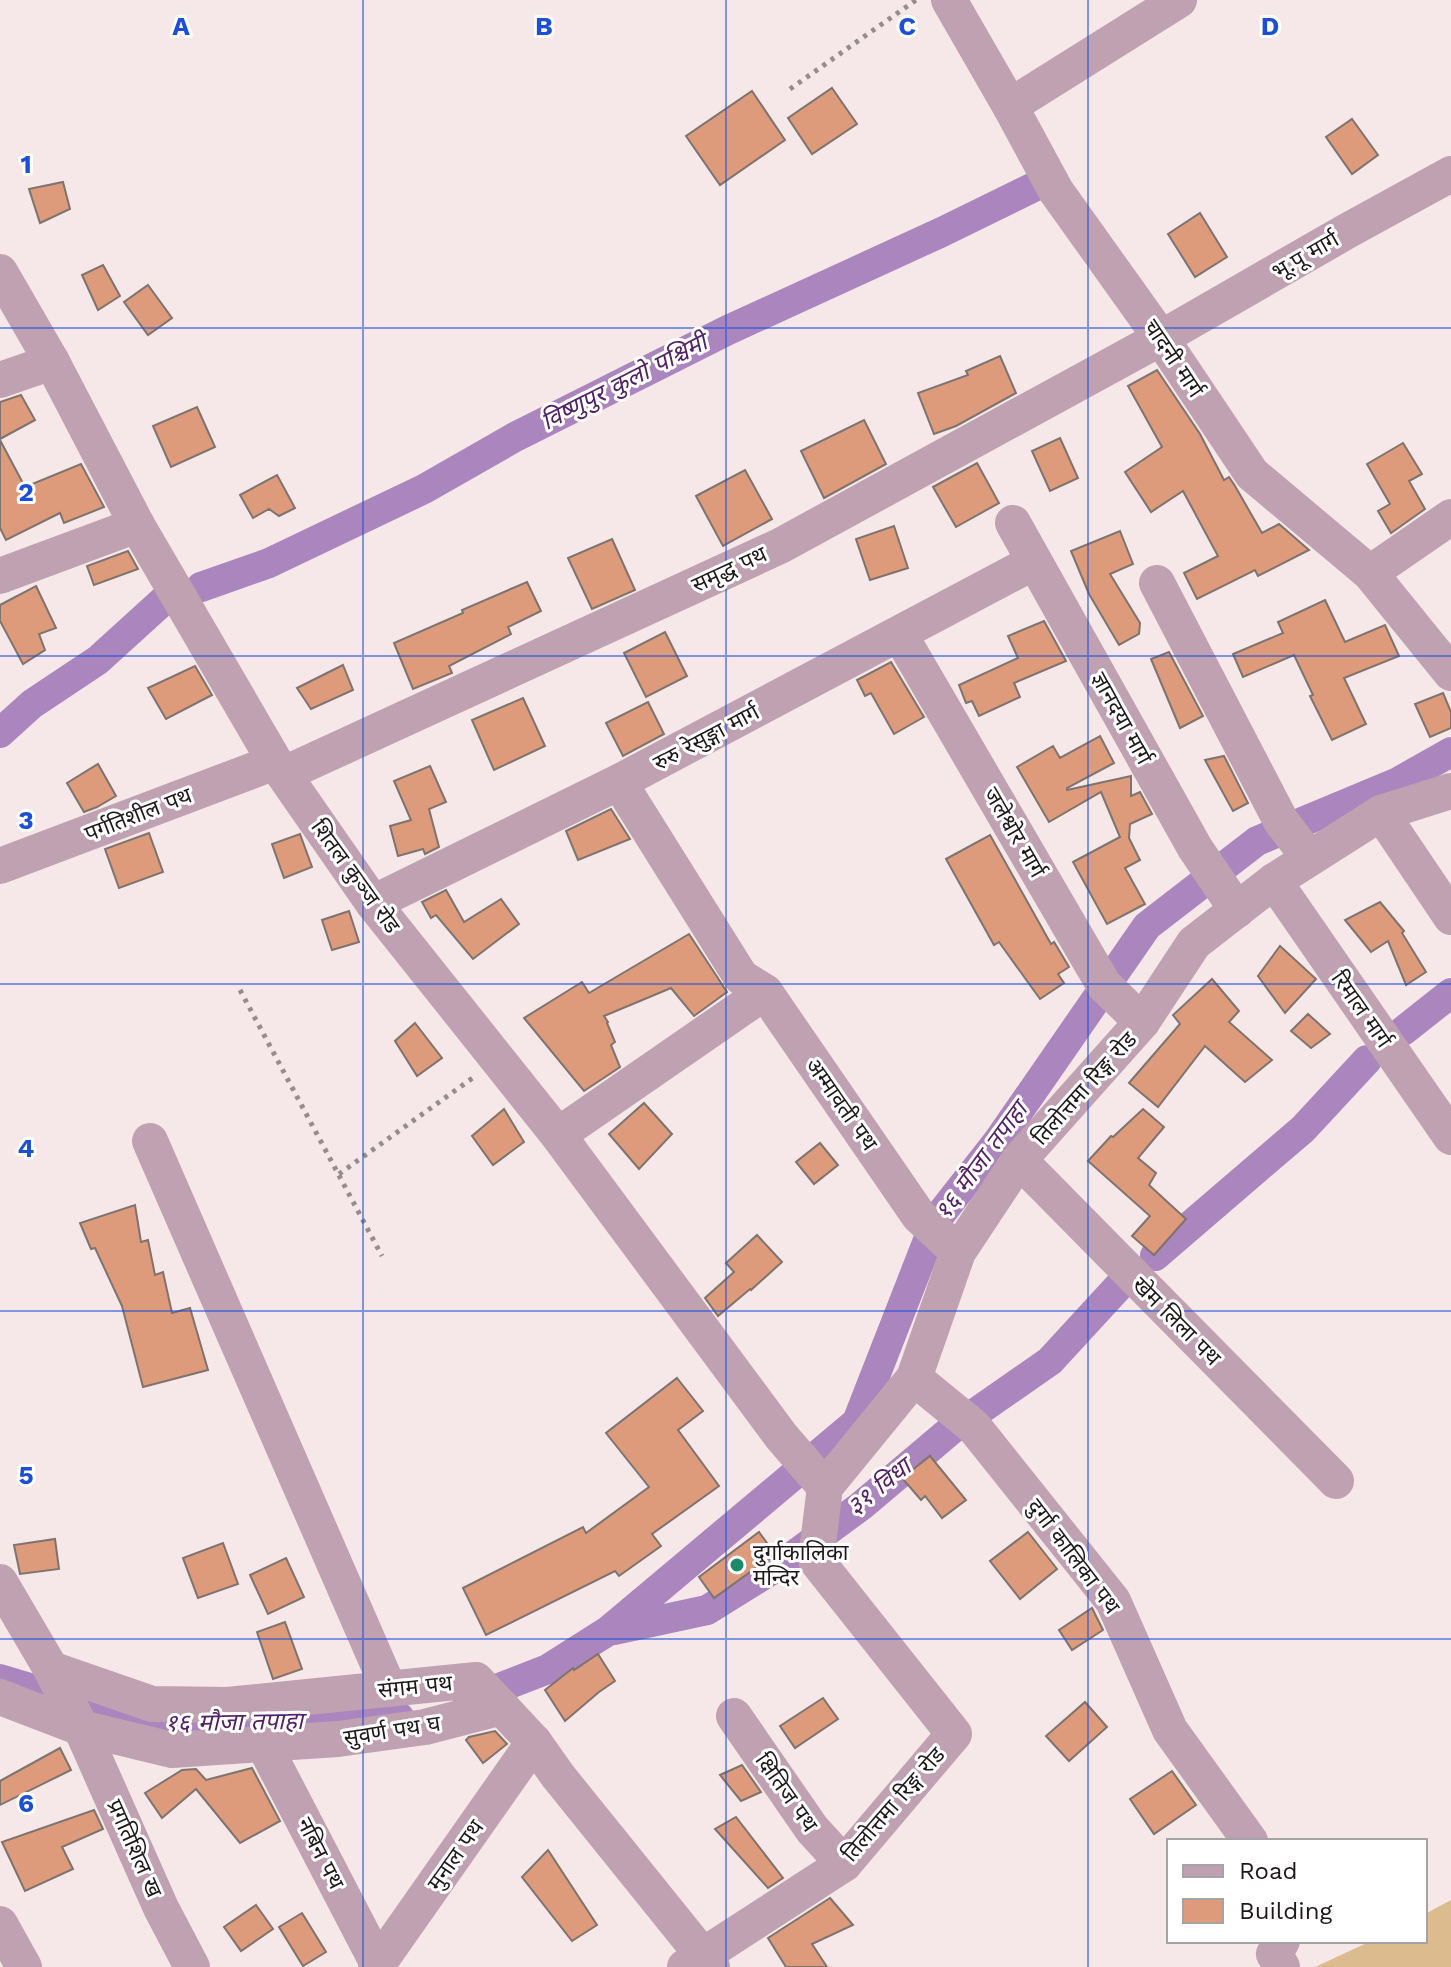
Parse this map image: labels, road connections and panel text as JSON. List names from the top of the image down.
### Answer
{
  "streets": {
    "street": [
      "भू.पू मार्ग",
      "चादनी मार्ग",
      "समृद्ध पथ",
      "ज्ञानदया मार्ग",
      "रुरु रेसुङ्गा मार्ग",
      "पर्गतिशील पथ",
      "जलेश्वोर मार्ग",
      "शितल कुञ्ज रोड",
      "रिमाल मार्ग",
      "तिलोत्तमा रिङ्ग रोड",
      "अम्मावती पथ",
      "खेम लिला पथ",
      "दुर्गा कालिका पथ",
      "संगम पथ",
      "सुवर्ण पथ घ",
      "क्षितिज पथ",
      "प्रगतिशिल ख",
      "नबिन पथ",
      "मुनाल पथ"
    ]
  },
  "crossings": [
    ["भू.पू मार्ग", "चादनी मार्ग"],
    ["भू.पू मार्ग", "समृद्ध पथ"],
    ["चादनी मार्ग", "समृद्ध पथ"],
    ["समृद्ध पथ", "पर्गतिशील पथ"],
    ["समृद्ध पथ", "शितल कुञ्ज रोड"],
    ["ज्ञानदया मार्ग", "रुरु रेसुङ्गा मार्ग"],
    ["ज्ञानदया मार्ग", "तिलोत्तमा रिङ्ग रोड"],
    ["रुरु रेसुङ्गा मार्ग", "जलेश्वोर मार्ग"],
    ["रुरु रेसुङ्गा मार्ग", "शितल कुञ्ज रोड"],
    ["रुरु रेसुङ्गा मार्ग", "अम्मावती पथ"],
    ["पर्गतिशील पथ", "शितल कुञ्ज रोड"],
    ["जलेश्वोर मार्ग", "तिलोत्तमा रिङ्ग रोड"],
    ["शितल कुञ्ज रोड", "तिलोत्तमा रिङ्ग रोड"],
    ["रिमाल मार्ग", "तिलोत्तमा रिङ्ग रोड"],
    ["तिलोत्तमा रिङ्ग रोड", "अम्मावती पथ"],
    ["तिलोत्तमा रिङ्ग रोड", "खेम लिला पथ"],
    ["तिलोत्तमा रिङ्ग रोड", "दुर्गा कालिका पथ"],
    ["तिलोत्तमा रिङ्ग रोड", "संगम पथ"],
    ["तिलोत्तमा रिङ्ग रोड", "क्षितिज पथ"],
    ["संगम पथ", "सुवर्ण पथ घ"],
    ["संगम पथ", "प्रगतिशिल ख"],
    ["संगम पथ", "मुनाल पथ"],
    ["सुवर्ण पथ घ", "प्रगतिशिल ख"],
    ["सुवर्ण पथ घ", "नबिन पथ"],
    ["नबिन पथ", "मुनाल पथ"]
  ],
  "water": ["विष्णुपुर कुलो पश्चिमी", "१६ मौजा तपाहा", "३१ विधा"],
  "places": ["दुर्गाकालिका मन्दिर"],
  "legend": ["Road", "Building"],
  "grid": {
    "columns": [
      "A",
      "B",
      "C",
      "D"
    ],
    "rows": [
      "1",
      "2",
      "3",
      "4",
      "5",
      "6"
    ]
  }
}
